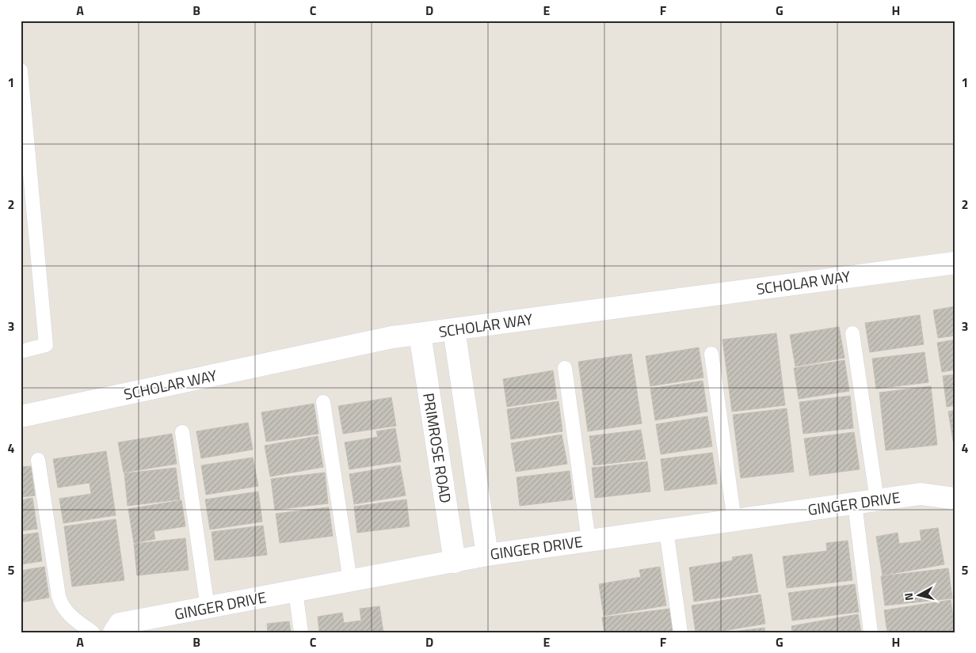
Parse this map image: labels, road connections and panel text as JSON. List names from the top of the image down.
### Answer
{
  "streets": {
    "street": ["SCHOLAR WAY", "PRIMROSE ROAD", "GINGER DRIVE"]
  },
  "crossings": [
    ["SCHOLAR WAY", "PRIMROSE ROAD"],
    ["PRIMROSE ROAD", "GINGER DRIVE"]
  ],
  "north": "left",
  "grid": {
    "columns": [
      "A",
      "B",
      "C",
      "D",
      "E",
      "F",
      "G",
      "H"
    ],
    "rows": [
      "1",
      "2",
      "3",
      "4",
      "5"
    ]
  }
}
